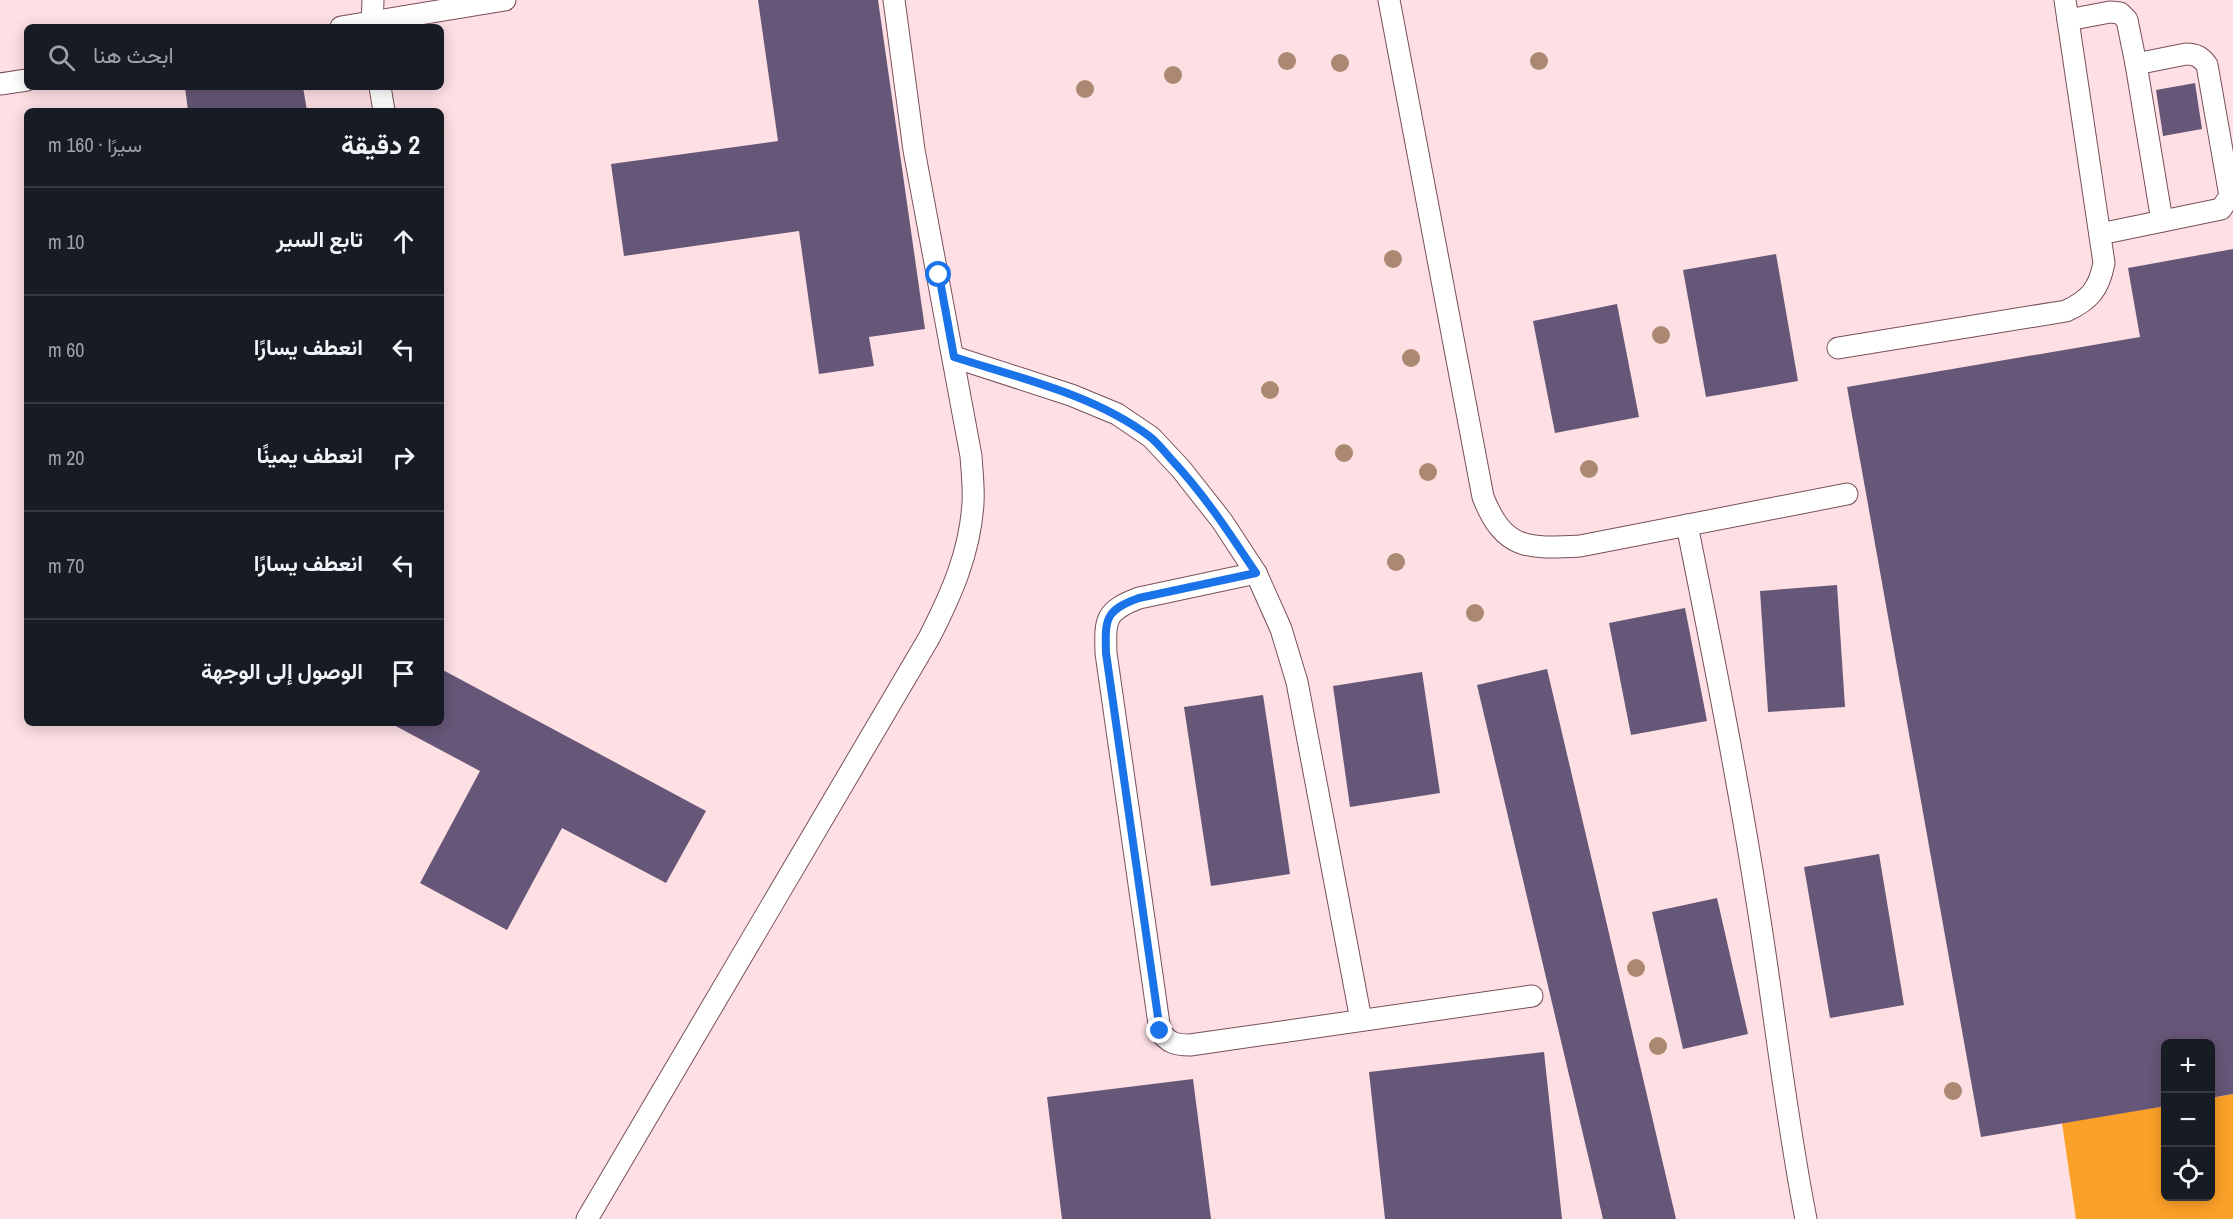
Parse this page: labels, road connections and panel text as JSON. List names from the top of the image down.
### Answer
{
  "page": {
    "search": "ابحث هنا",
    "heading": ["2 دقيقة", "سيرًا · 160 m"],
    "list": [
      ["تابع السير", "10 m"],
      ["انعطف يسارًا", "60 m"],
      ["انعطف يمينًا", "20 m"],
      ["انعطف يسارًا", "70 m"],
      "الوصول إلى الوجهة"
    ],
    "map_buttons": ["+", "−"]
  }
}
